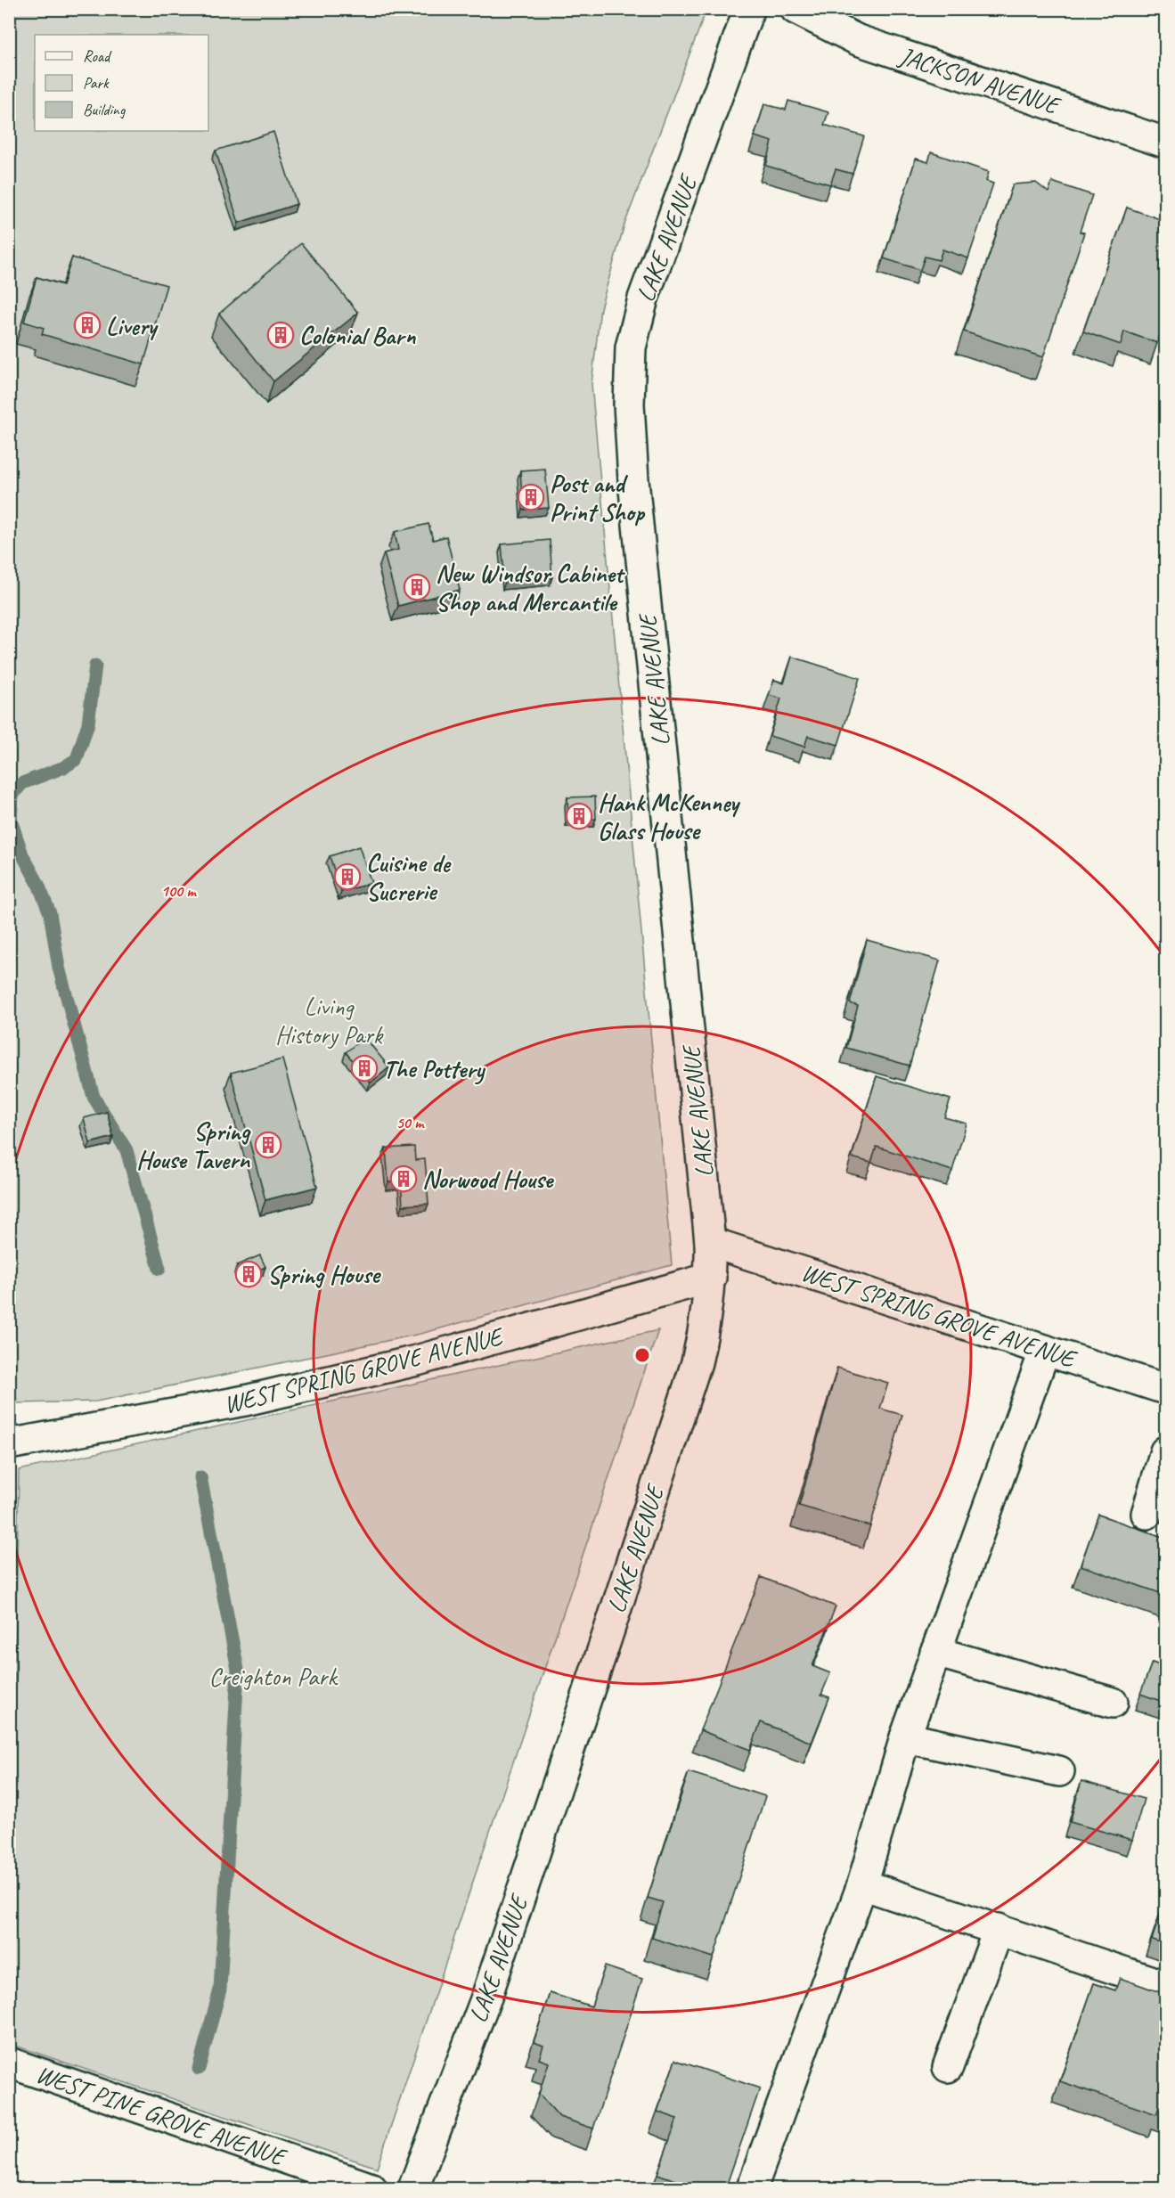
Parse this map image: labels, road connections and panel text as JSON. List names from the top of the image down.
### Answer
{
  "streets": {
    "street": [
      "JACKSON AVENUE",
      "LAKE AVENUE",
      "WEST SPRING GROVE AVENUE",
      "WEST PINE GROVE AVENUE"
    ]
  },
  "crossings": [
    ["LAKE AVENUE", "WEST SPRING GROVE AVENUE"]
  ],
  "parks": ["Living History Park", "Creighton Park"],
  "places": {
    "building": [
      "Livery",
      "Colonial Barn",
      "Post and Print Shop",
      "New Windsor Cabinet Shop and Mercantile",
      "Hank McKenney Glass House",
      "Cuisine de Sucrerie",
      "The Pottery",
      "Spring House Tavern",
      "Norwood House",
      "Spring House"
    ]
  },
  "legend": ["Road", "Park", "Building"],
  "rings": ["100 m", "50 m"]
}
